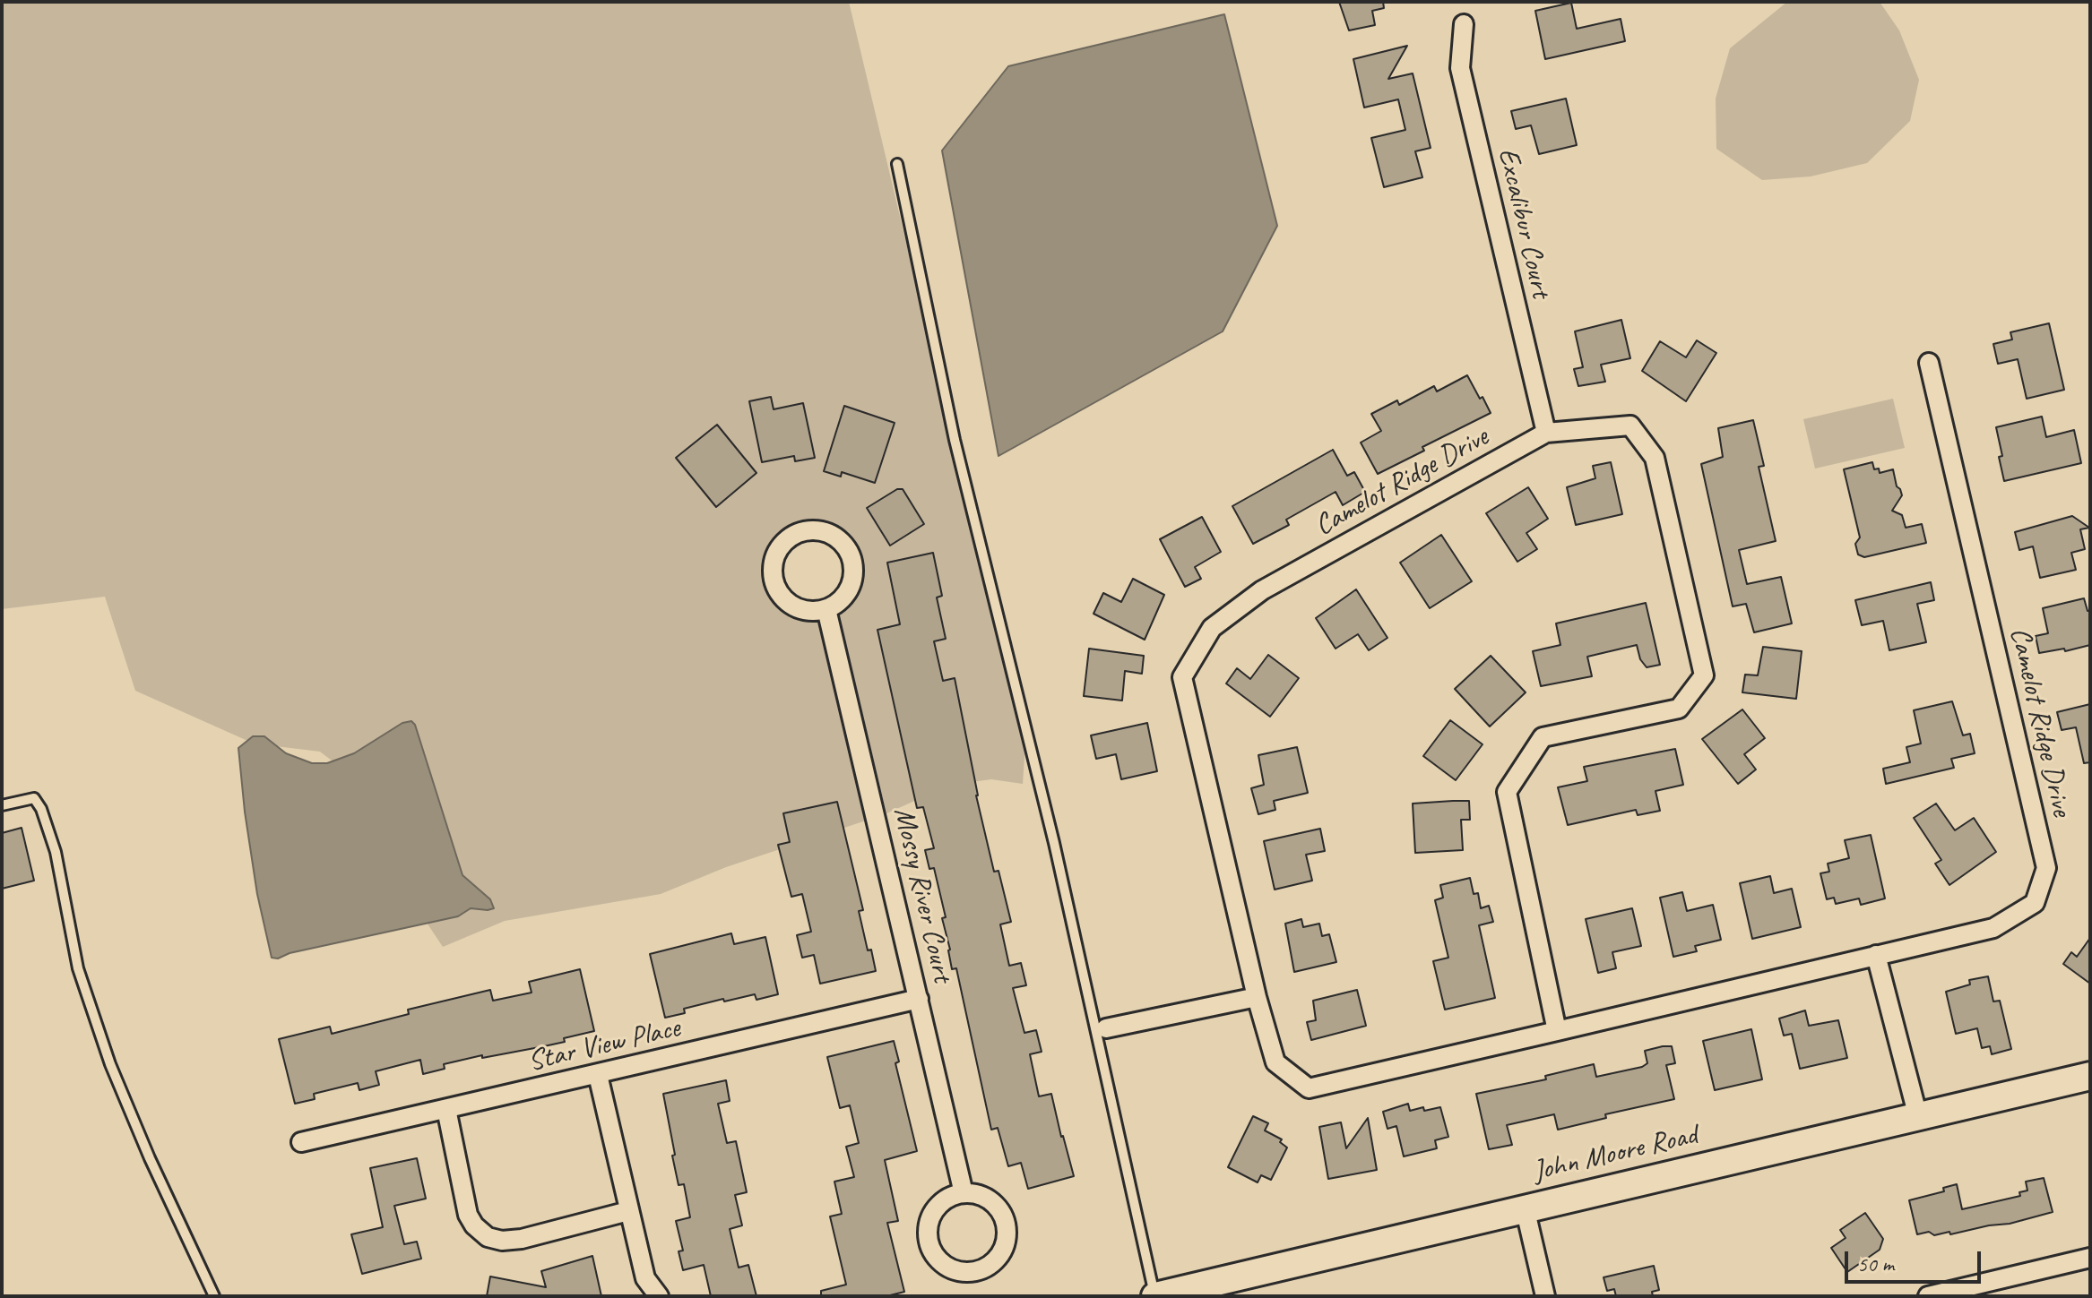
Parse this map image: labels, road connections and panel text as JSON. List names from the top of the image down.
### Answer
{
  "streets": {
    "street": [
      "Excalibur Court",
      "Camelot Ridge Drive",
      "Mossy River Court",
      "Star View Place",
      "John Moore Road"
    ]
  },
  "crossings": [
    ["Excalibur Court", "Camelot Ridge Drive"],
    ["Mossy River Court", "Star View Place"]
  ],
  "scale_bar": "50 m"
}
